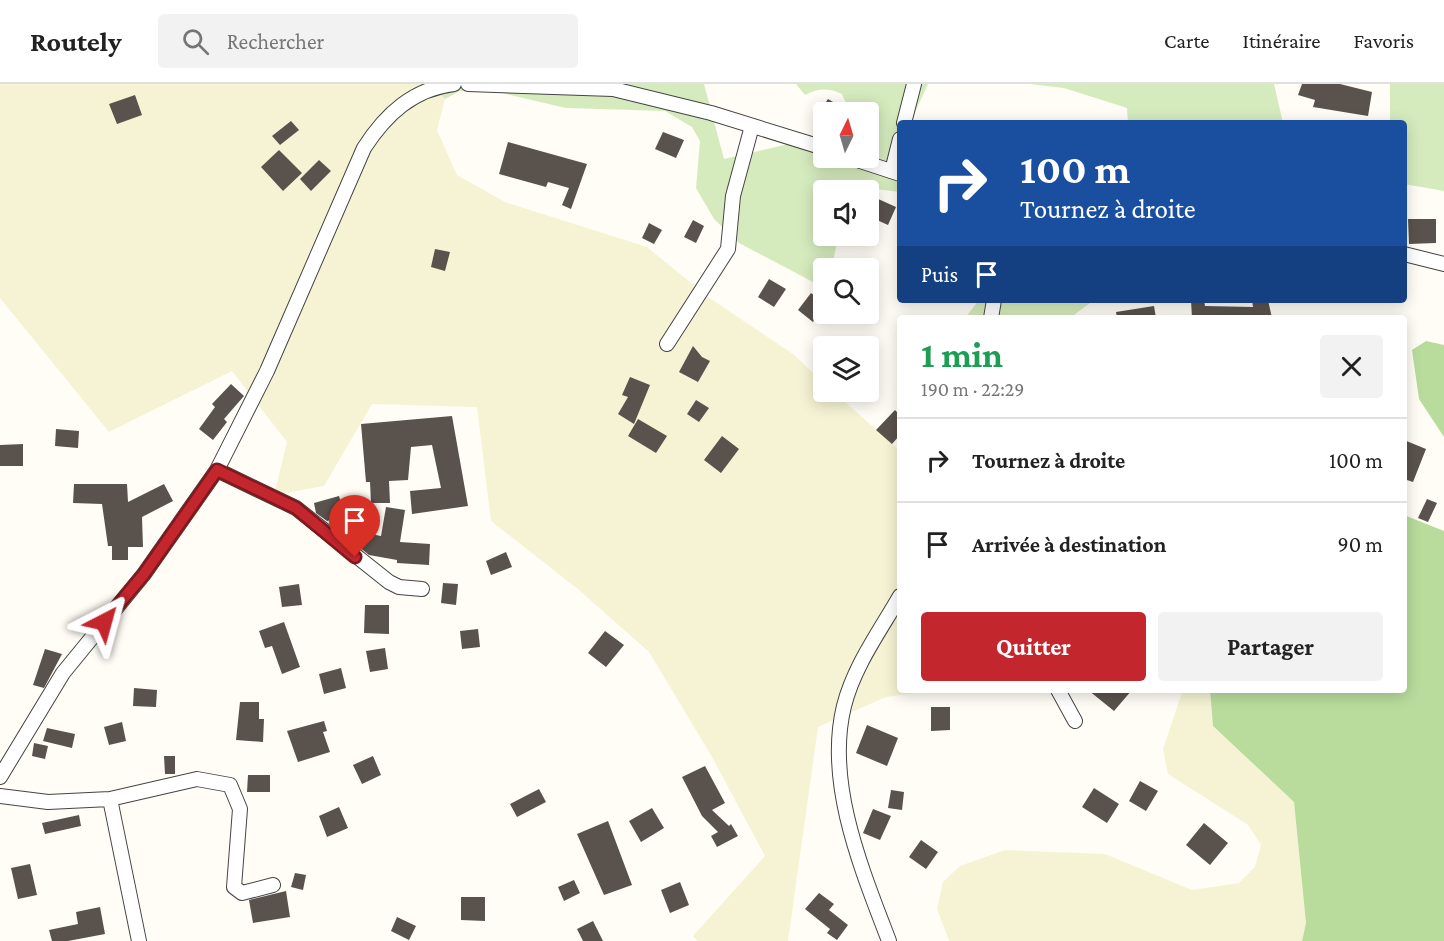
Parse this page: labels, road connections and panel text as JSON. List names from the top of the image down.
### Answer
{
  "north": "top",
  "page": {
    "header": "Routely",
    "search": "Rechercher",
    "nav": ["Carte", "Itinéraire", "Favoris"],
    "turn": ["100 m", "Tournez à droite"],
    "then": "Puis",
    "heading": ["1 min", "190 m · 22:29"],
    "list": [
      {
        "name": "Tournez à droite",
        "value": "100 m"
      },
      {
        "name": "Arrivée à destination",
        "value": "90 m"
      }
    ],
    "buttons": ["Quitter", "Partager"]
  }
}
